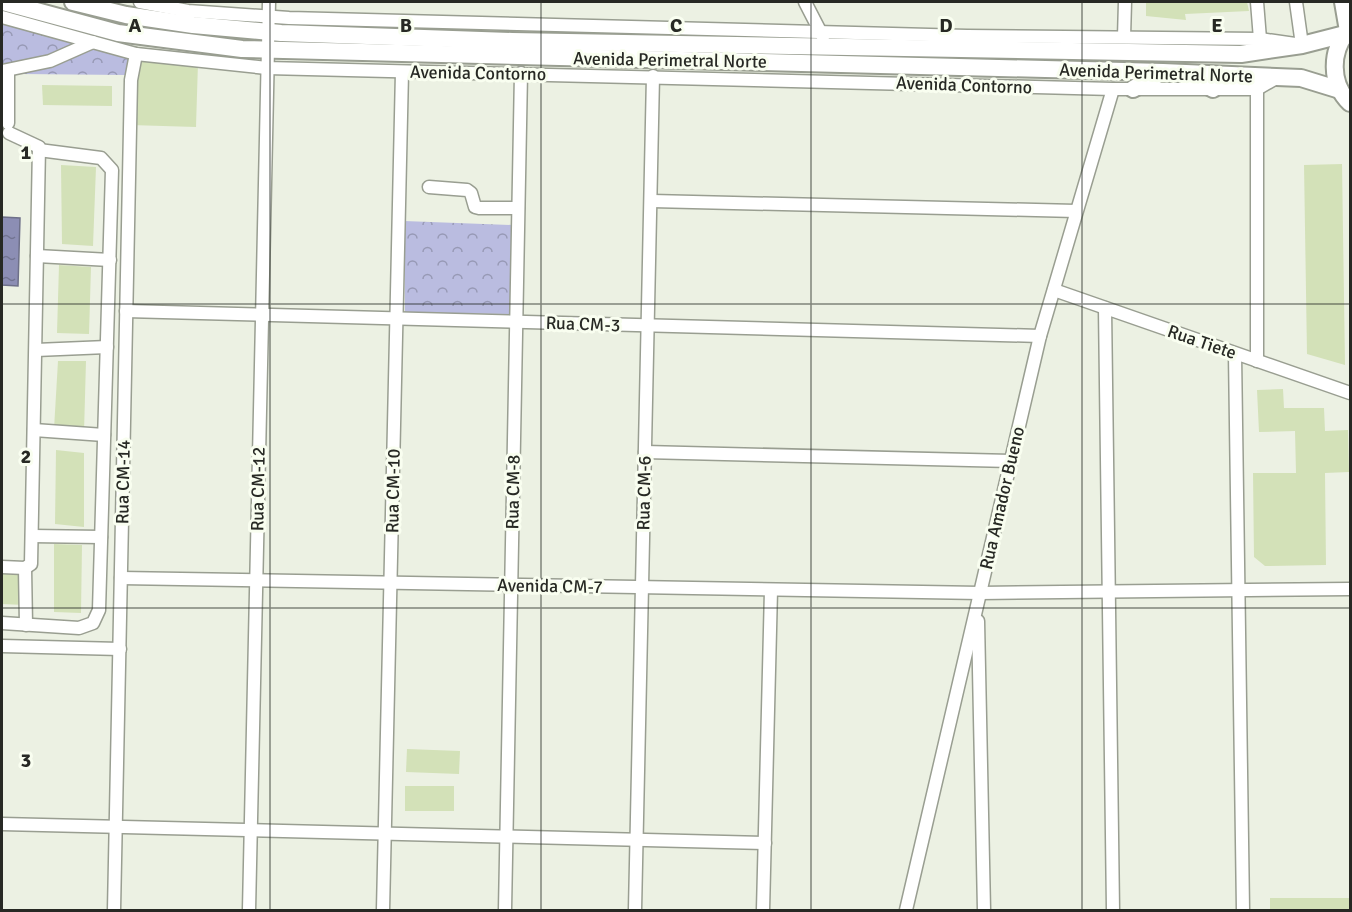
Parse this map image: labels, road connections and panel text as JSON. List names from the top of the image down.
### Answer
{
  "streets": {
    "highway": ["Avenida Perimetral Norte"],
    "street": [
      "Avenida Contorno",
      "Rua CM-3",
      "Rua Tiete",
      "Rua CM-14",
      "Rua CM-12",
      "Rua CM-10",
      "Rua CM-8",
      "Rua CM-6",
      "Rua Amador Bueno",
      "Avenida CM-7"
    ]
  },
  "crossings": [
    ["Avenida Perimetral Norte", "Avenida Contorno"],
    ["Avenida Perimetral Norte", "Rua CM-12"],
    ["Avenida Contorno", "Rua CM-14"],
    ["Avenida Contorno", "Rua CM-12"],
    ["Avenida Contorno", "Rua CM-10"],
    ["Avenida Contorno", "Rua CM-8"],
    ["Avenida Contorno", "Rua CM-6"],
    ["Avenida Contorno", "Rua Amador Bueno"],
    ["Rua CM-3", "Rua CM-14"],
    ["Rua CM-3", "Rua CM-12"],
    ["Rua CM-3", "Rua CM-10"],
    ["Rua CM-3", "Rua CM-8"],
    ["Rua CM-3", "Rua CM-6"],
    ["Rua CM-3", "Rua Amador Bueno"],
    ["Rua Tiete", "Rua Amador Bueno"],
    ["Rua CM-14", "Avenida CM-7"],
    ["Rua CM-12", "Avenida CM-7"],
    ["Rua CM-10", "Avenida CM-7"],
    ["Rua CM-8", "Avenida CM-7"],
    ["Rua CM-6", "Avenida CM-7"],
    ["Rua Amador Bueno", "Avenida CM-7"]
  ],
  "grid": {
    "columns": [
      "A",
      "B",
      "C",
      "D",
      "E"
    ],
    "rows": ["1", "2", "3"]
  }
}
